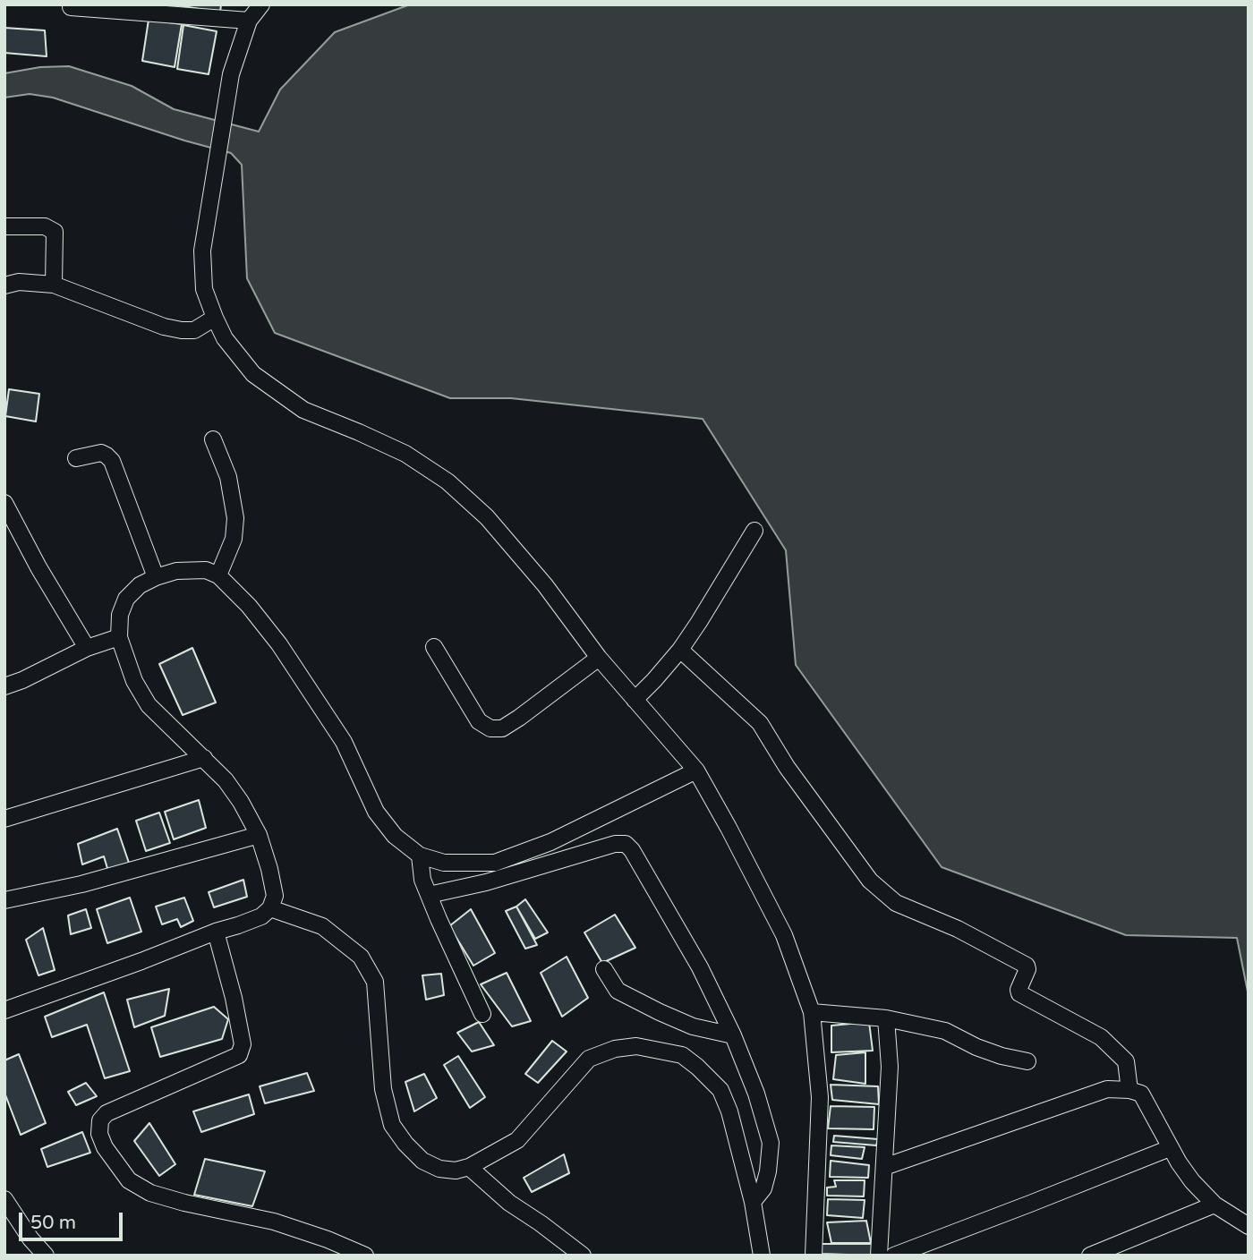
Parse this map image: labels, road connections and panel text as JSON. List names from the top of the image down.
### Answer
{
  "scale_bar": "50 m"
}
